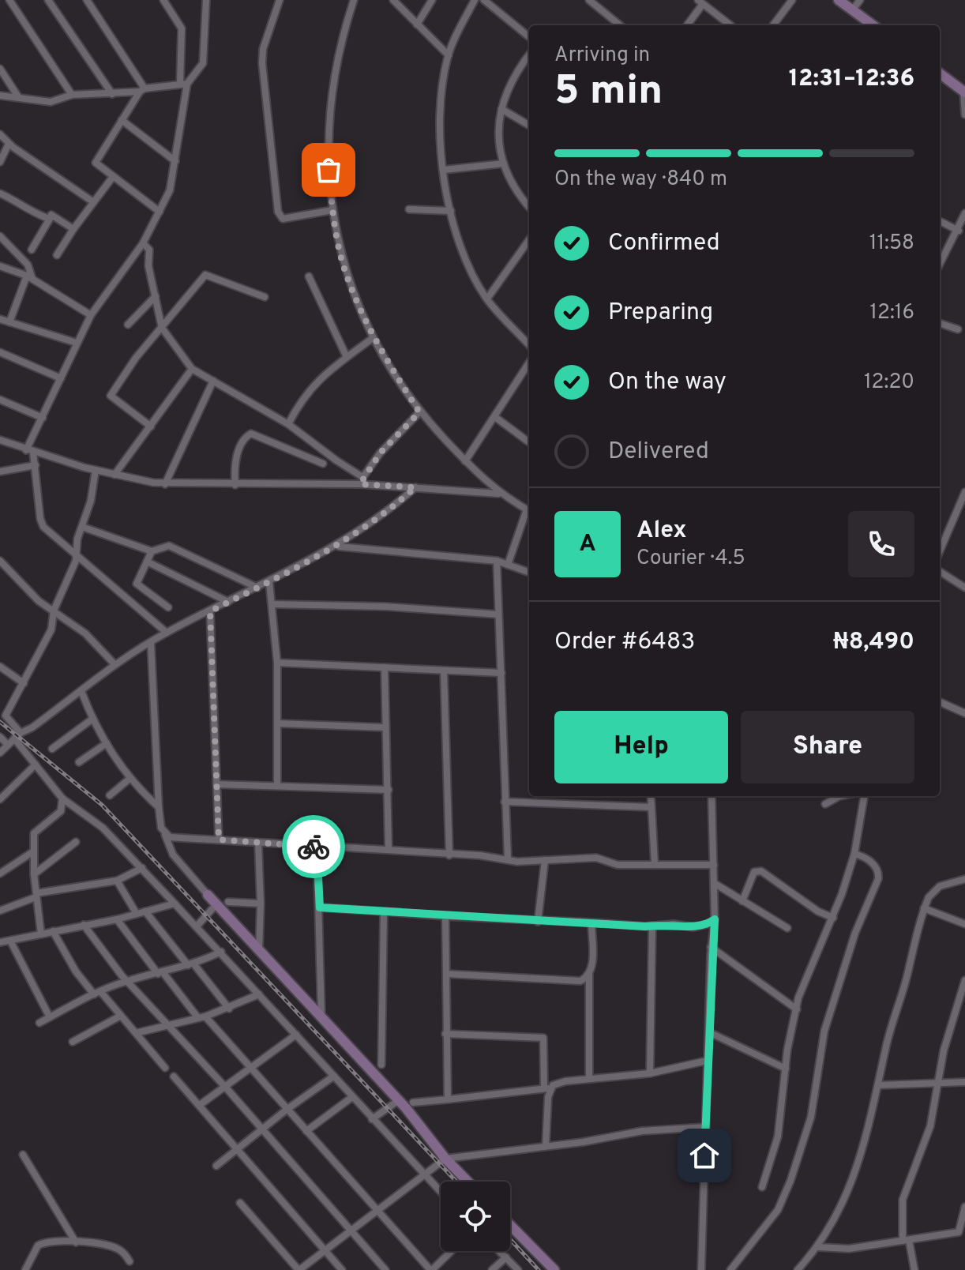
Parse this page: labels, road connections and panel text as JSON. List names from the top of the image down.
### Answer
{
  "page": {
    "heading": ["5 min", "Arriving in", "12:31–12:36"],
    "panel": [
      "Alex",
      "Courier · 4.5",
      "Order #6483",
      "₦8,490"
    ],
    "bar": "On the way · 840 m",
    "list": [
      ["Confirmed", "11:58"],
      ["Preparing", "12:16"],
      ["On the way", "12:20"],
      "Delivered"
    ],
    "round": "A",
    "buttons": ["Help", "Share"]
  }
}
